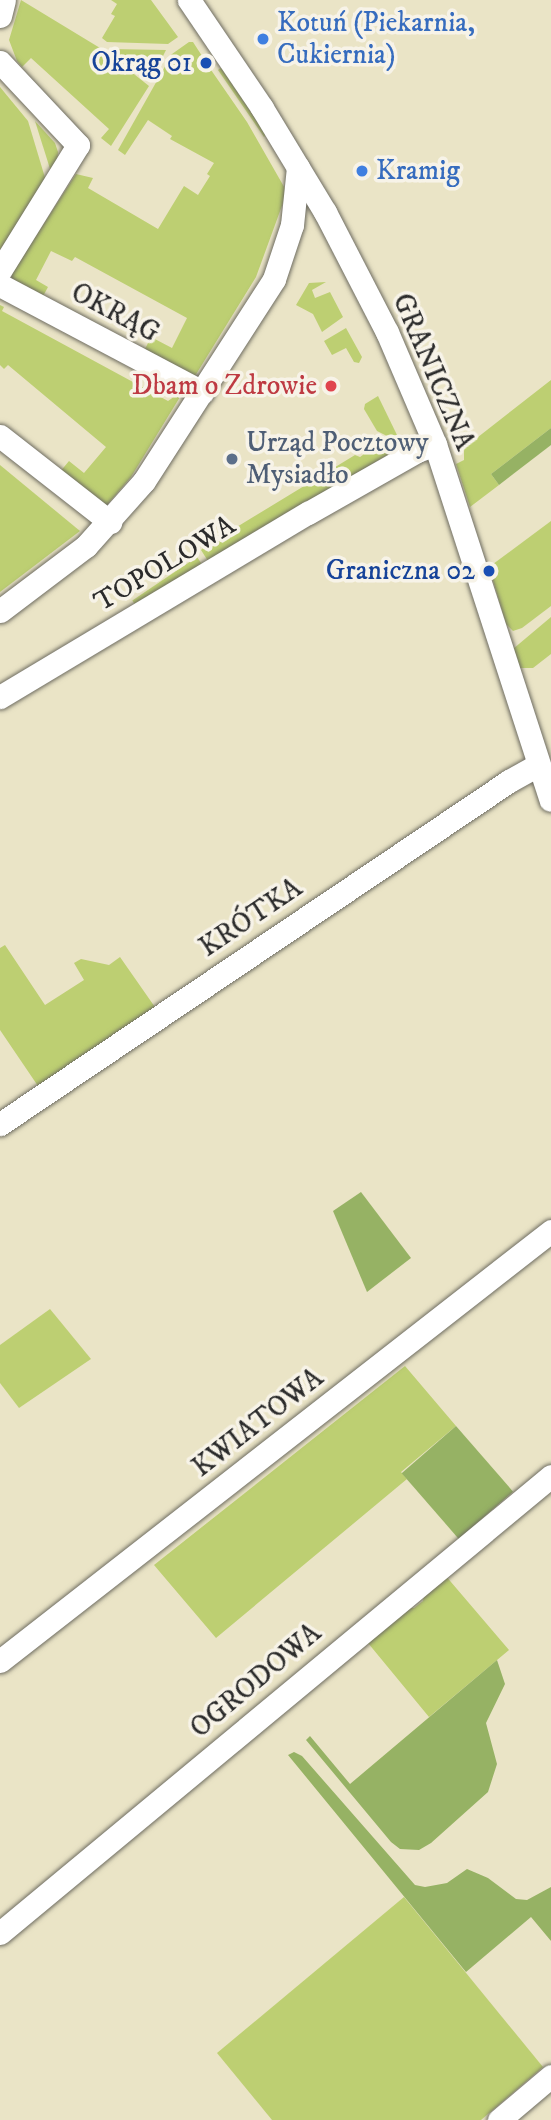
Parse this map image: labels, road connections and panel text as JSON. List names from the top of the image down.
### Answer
{
  "streets": {
    "street": [
      "OKRĄG",
      "GRANICZNA",
      "TOPOLOWA",
      "KRÓTKA",
      "KWIATOWA",
      "OGRODOWA"
    ]
  },
  "crossings": [
    ["GRANICZNA", "TOPOLOWA"],
    ["GRANICZNA", "KRÓTKA"]
  ],
  "places": [
    "Kotuń (Piekarnia, Cukiernia)",
    "Okrąg 01",
    "Kramig",
    "Dbam o Zdrowie",
    "Urząd Pocztowy Mysiadło",
    "Graniczna 02"
  ]
}
